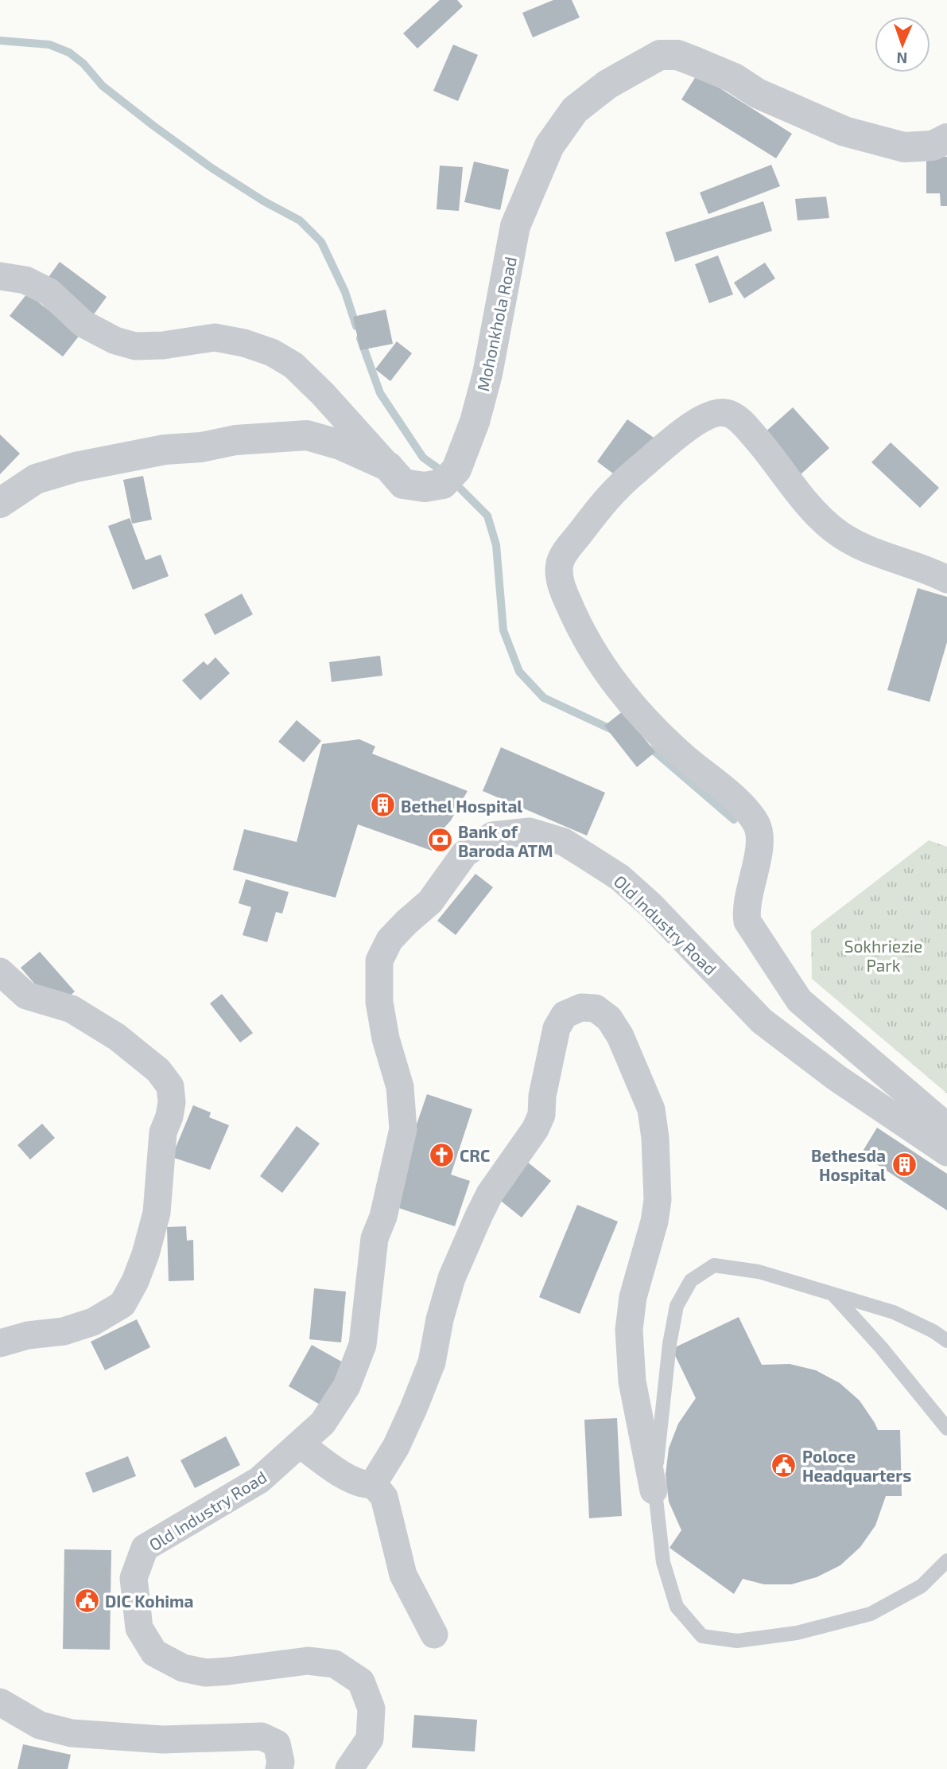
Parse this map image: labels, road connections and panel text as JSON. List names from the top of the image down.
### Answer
{
  "streets": {
    "street": ["Mohonkhola Road", "Old Industry Road"]
  },
  "parks": ["Sokhriezie Park"],
  "places": {
    "building": ["Bethel Hospital", "Bethesda Hospital"],
    "bank": ["Bank of Baroda ATM"],
    "church": ["CRC"],
    "public building": ["Poloce Headquarters", "DIC Kohima"]
  },
  "north": "bottom"
}
